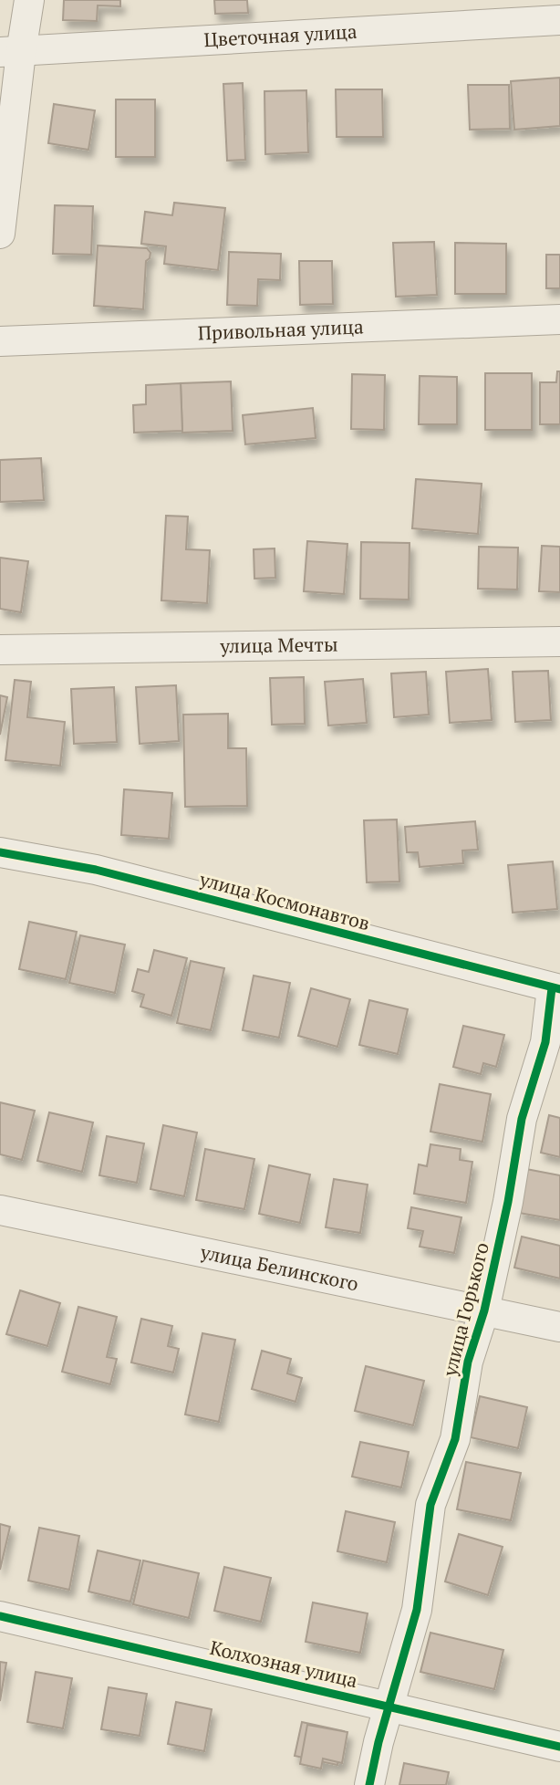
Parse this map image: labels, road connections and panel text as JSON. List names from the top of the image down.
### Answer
{
  "streets": {
    "street": [
      "Цветочная улица",
      "Привольная улица",
      "улица Мечты",
      "улица Космонавтов",
      "улица Белинского",
      "улица Горького",
      "Колхозная улица"
    ]
  },
  "crossings": [
    ["улица Космонавтов", "улица Горького"],
    ["улица Белинского", "улица Горького"],
    ["улица Горького", "Колхозная улица"]
  ]
}
